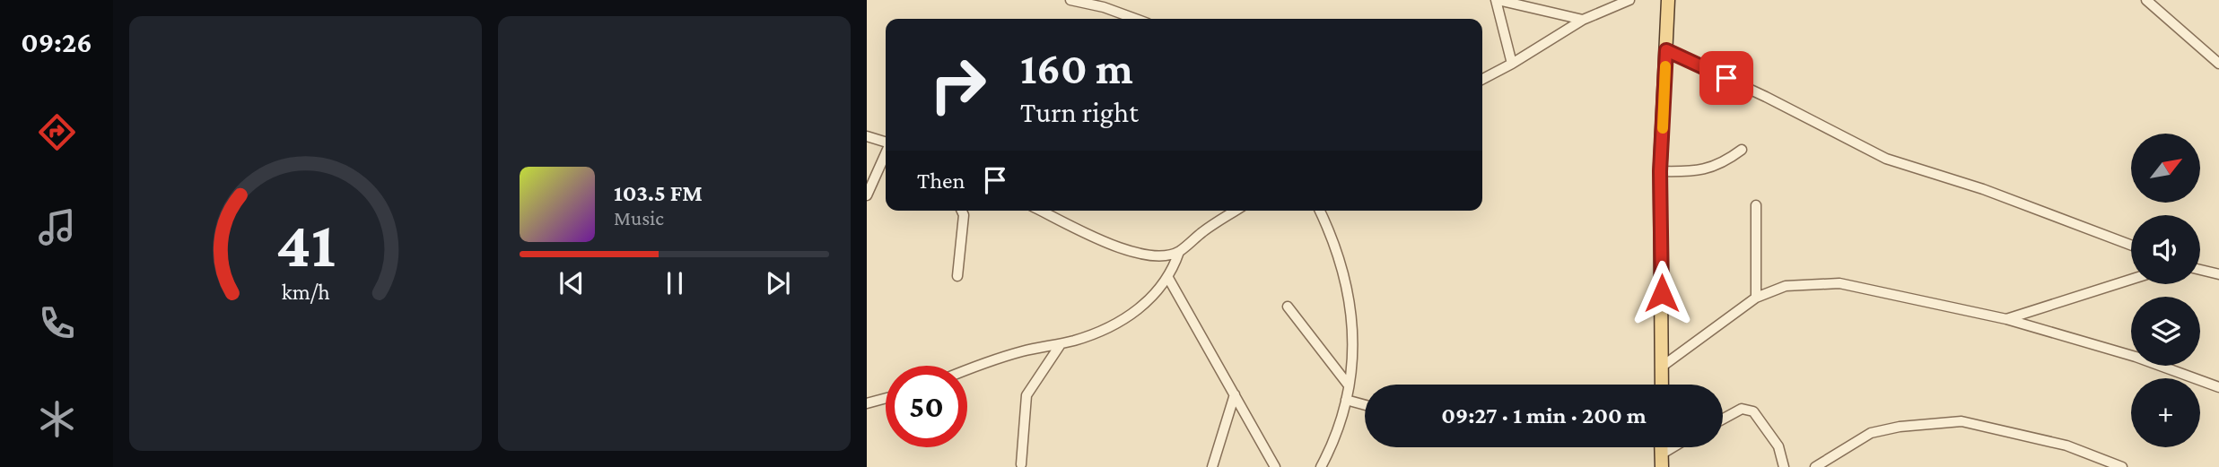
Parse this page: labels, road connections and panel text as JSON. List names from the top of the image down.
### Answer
{
  "north": "top right",
  "page": {
    "tabs": "09:26",
    "turn": ["160 m", "Turn right"],
    "map_buttons": "+",
    "then": "Then",
    "song": ["103.5 FM", "Music"],
    "limit": "50",
    "trip": "09:27 · 1 min · 200 m",
    "gauge": ["41", "km/h"]
  }
}
